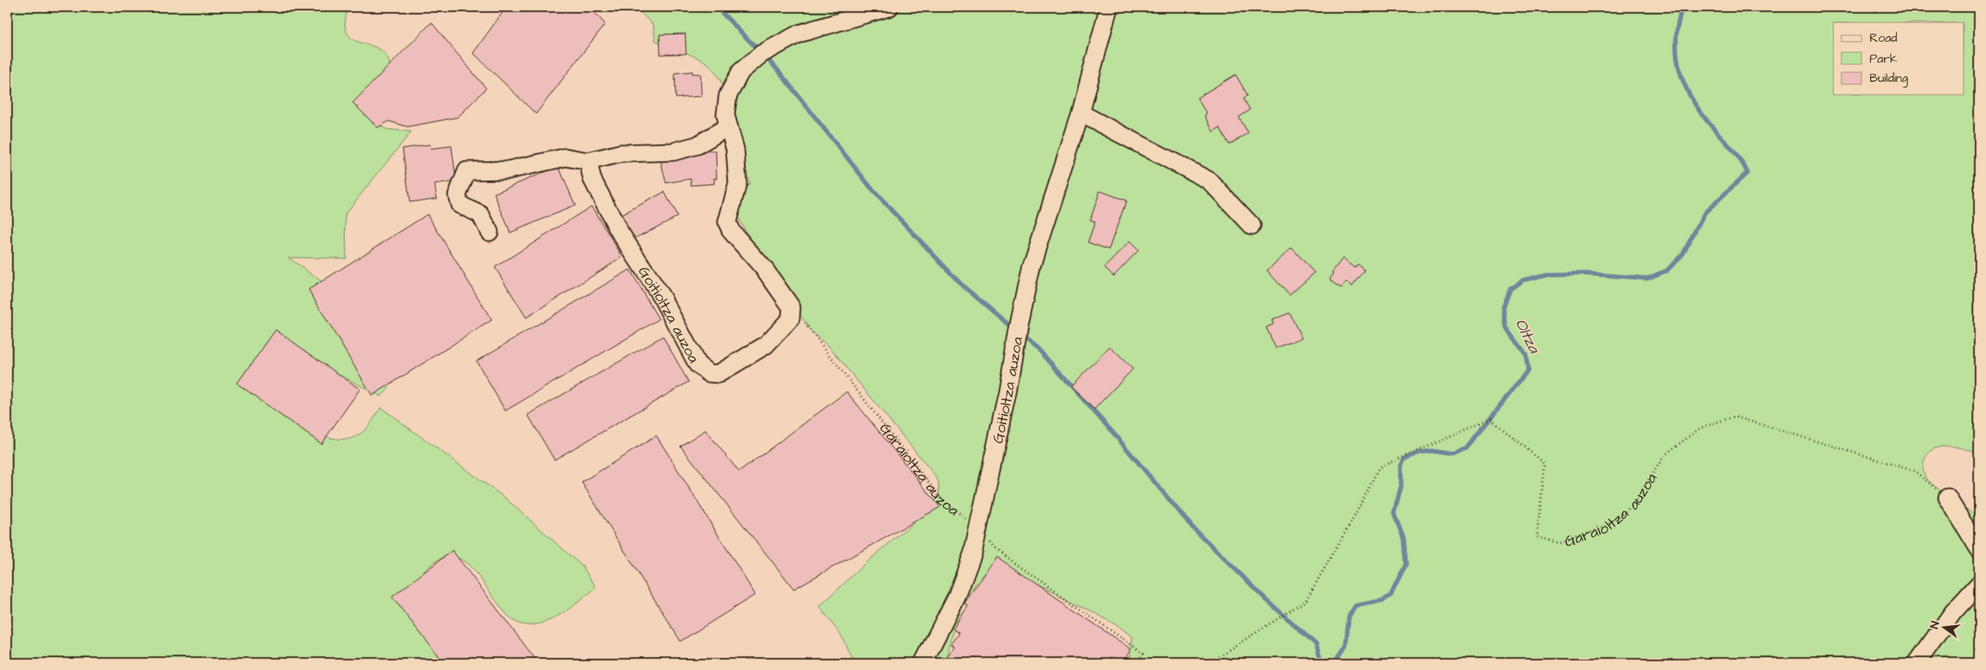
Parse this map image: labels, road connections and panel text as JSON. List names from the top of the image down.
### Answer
{
  "streets": {
    "street": ["Goitioltza auzoa"],
    "path": ["Garaioltza auzoa"]
  },
  "crossings": [
    ["Goitioltza auzoa", "Garaioltza auzoa"]
  ],
  "water": ["Oltza"],
  "legend": ["Road", "Park", "Building"],
  "north": "left"
}
